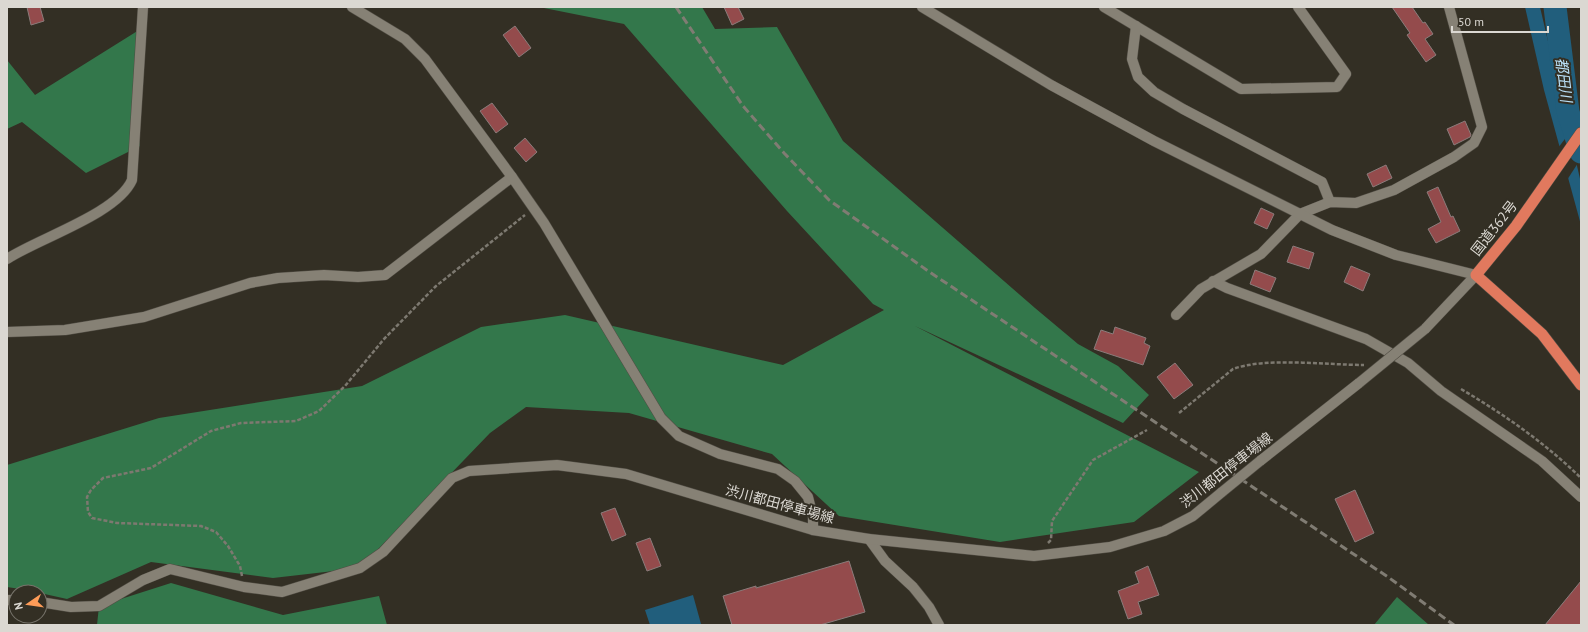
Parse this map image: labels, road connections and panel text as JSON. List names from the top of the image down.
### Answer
{
  "streets": {
    "highway": ["国道362号"],
    "street": ["渋川都田停車場線"]
  },
  "crossings": [
    ["国道362号", "渋川都田停車場線"]
  ],
  "water": ["都田川"],
  "scale_bar": "50 m",
  "north": "left"
}
